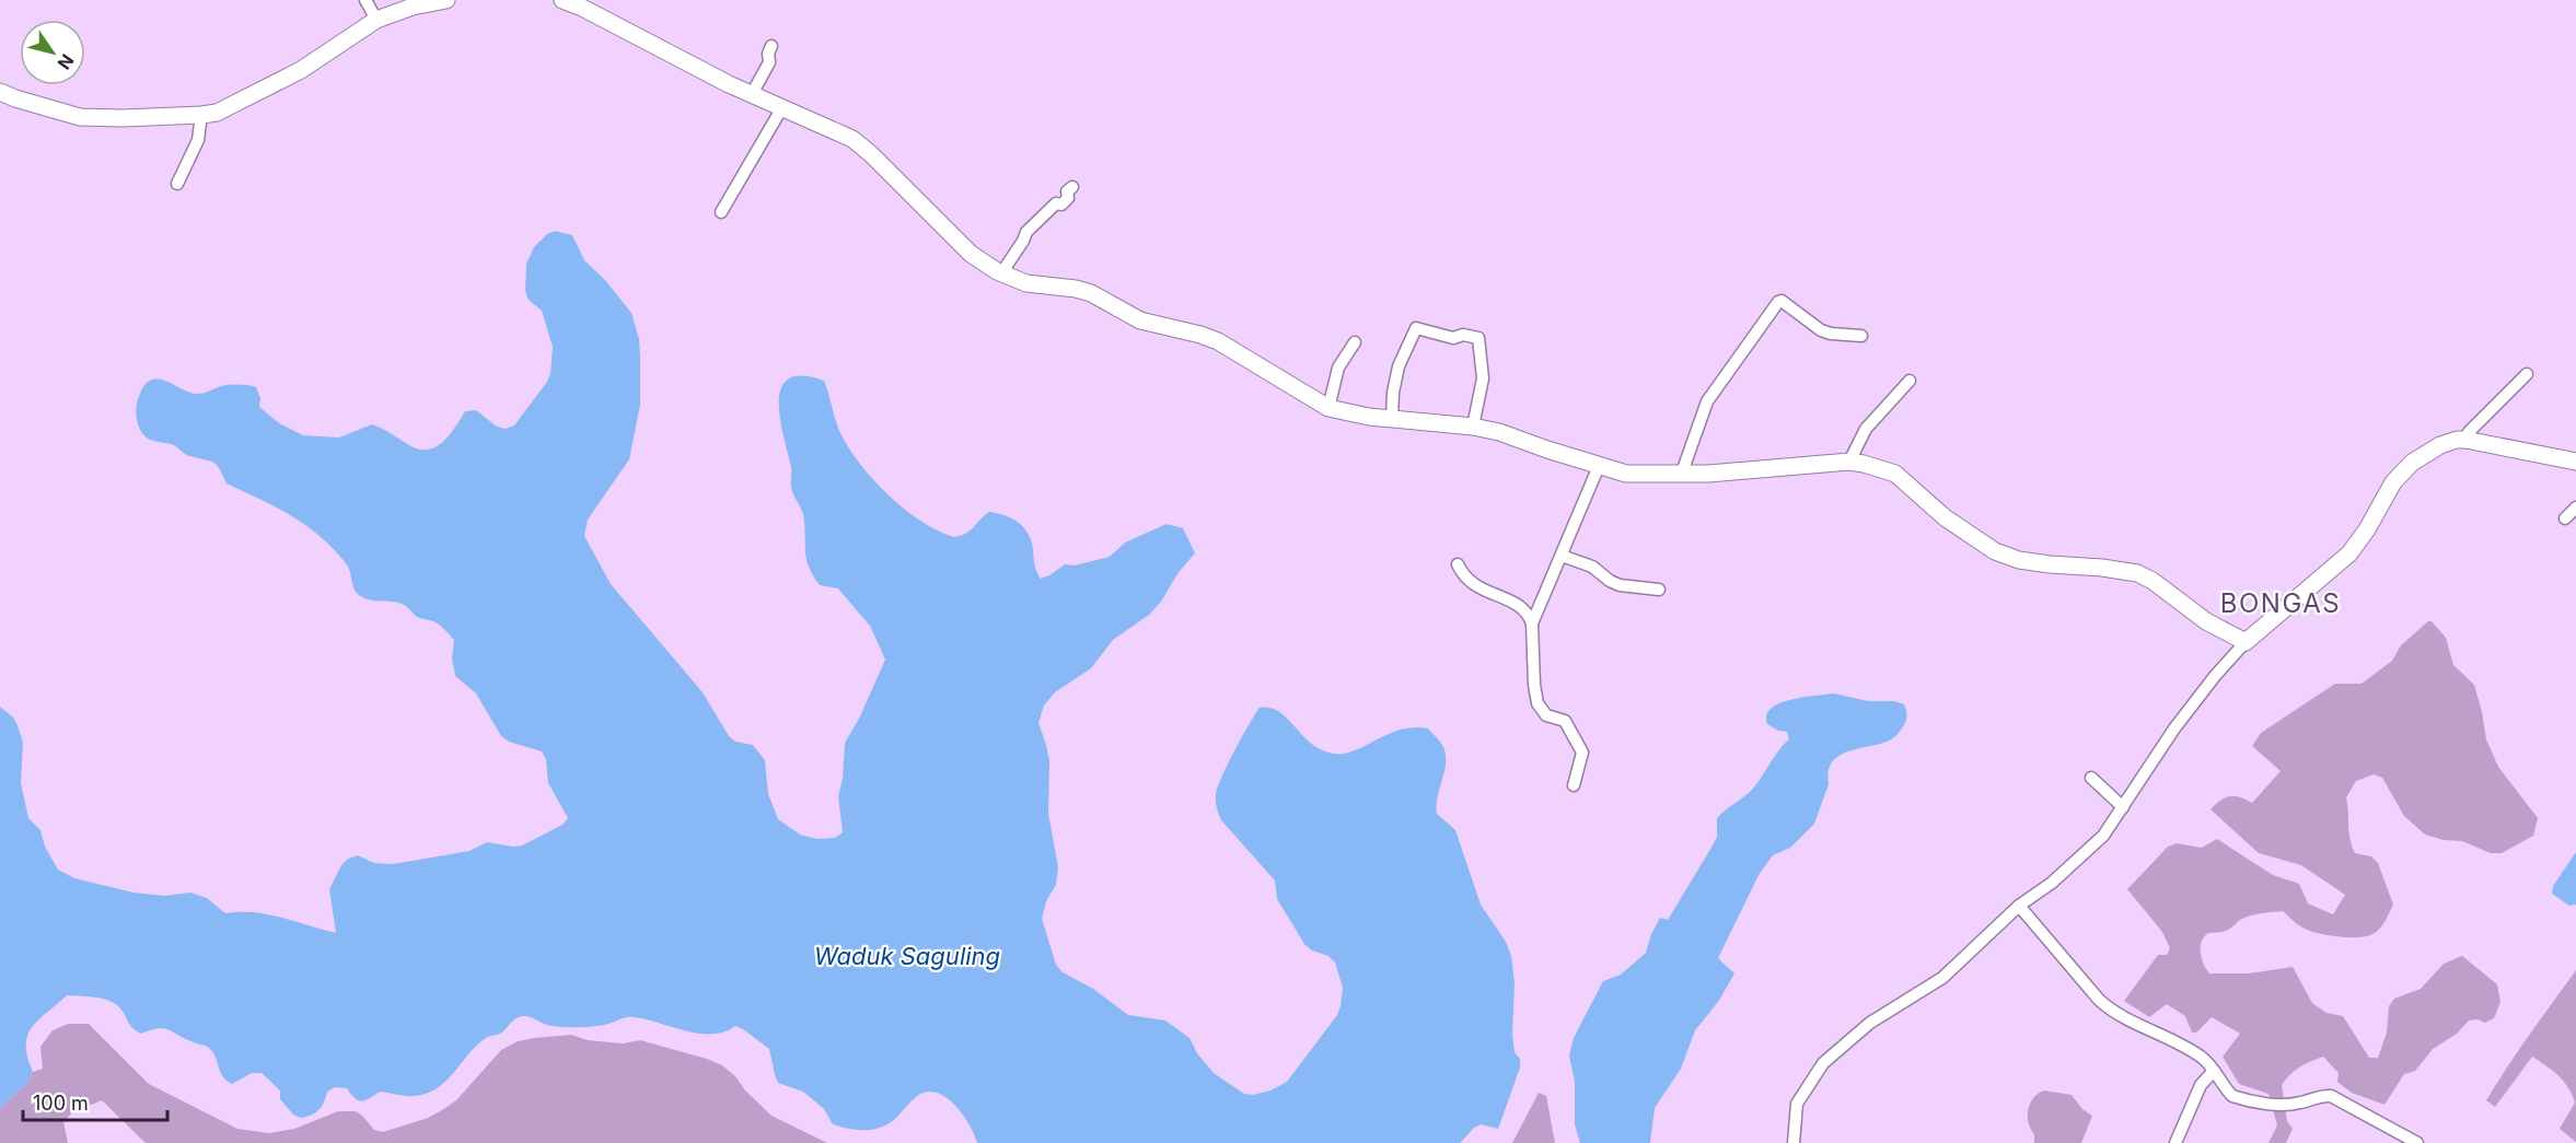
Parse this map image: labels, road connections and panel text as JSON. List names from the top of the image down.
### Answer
{
  "districts": ["BONGAS"],
  "water": ["Waduk Saguling"],
  "scale_bar": "100 m",
  "north": "bottom right"
}
